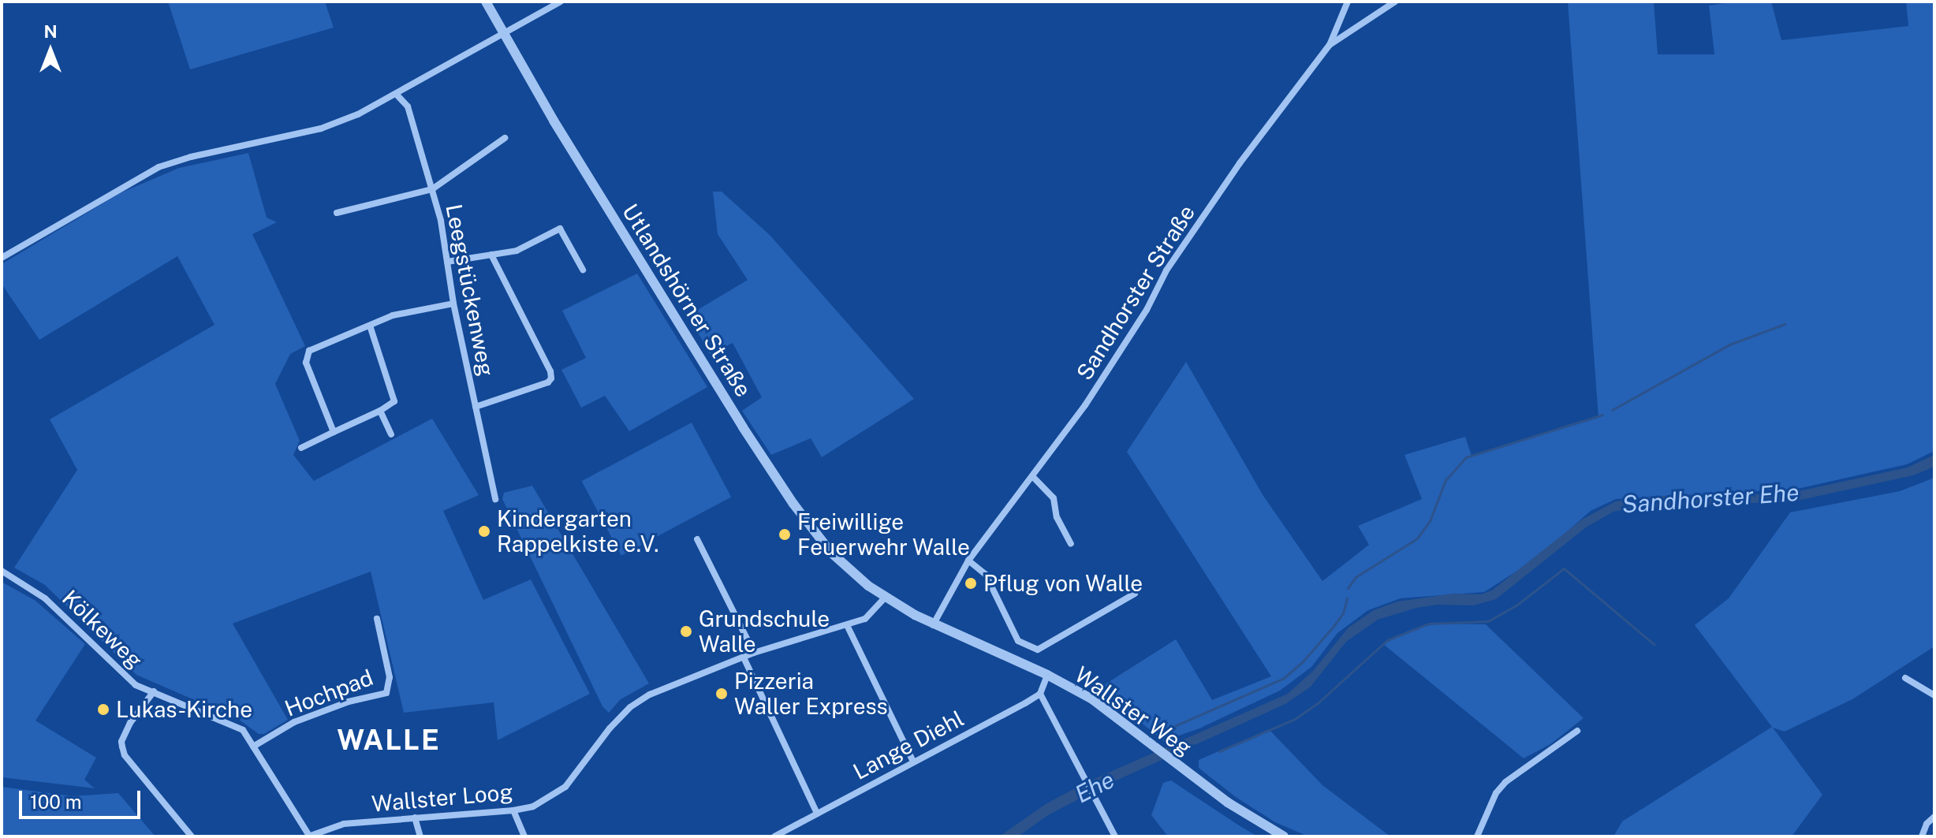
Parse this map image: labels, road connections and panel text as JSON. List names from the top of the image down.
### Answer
{
  "streets": {
    "street": [
      "Leegstückenweg",
      "Sandhorster Straße",
      "Utlandshörner Straße",
      "Kölkeweg",
      "Hochpad",
      "Wallster Weg",
      "Lange Diehl",
      "Wallster Loog"
    ]
  },
  "crossings": [
    ["Sandhorster Straße", "Wallster Weg"],
    ["Utlandshörner Straße", "Wallster Weg"],
    ["Utlandshörner Straße", "Wallster Loog"],
    ["Kölkeweg", "Hochpad"],
    ["Kölkeweg", "Wallster Loog"],
    ["Wallster Weg", "Wallster Loog"]
  ],
  "districts": ["WALLE"],
  "water": ["Sandhorster Ehe", "Ehe"],
  "places": [
    "Kindergarten Rappelkiste e.V.",
    "Freiwillige Feuerwehr Walle",
    "Pflug von Walle",
    "Grundschule Walle",
    "Pizzeria Waller Express",
    "Lukas-Kirche"
  ],
  "scale_bar": "100 m",
  "north": "top"
}
